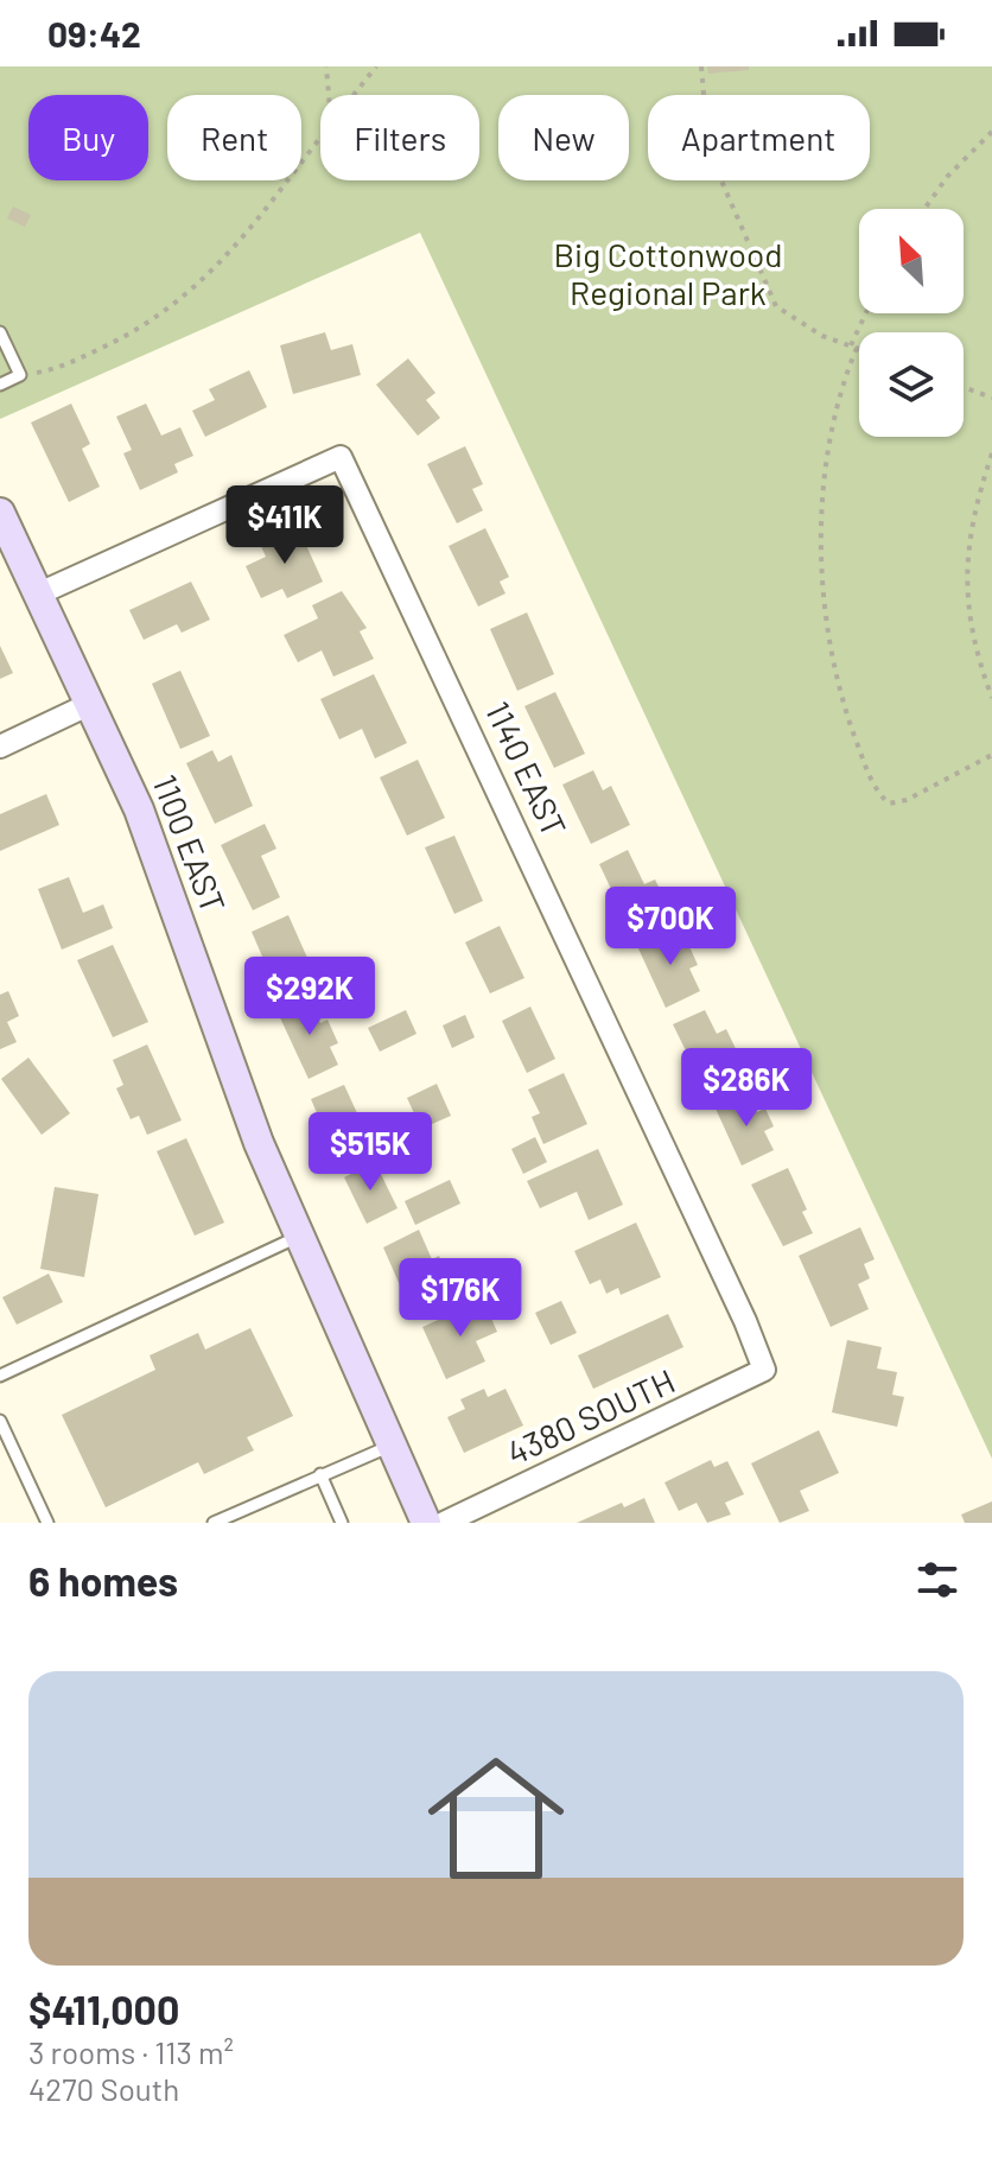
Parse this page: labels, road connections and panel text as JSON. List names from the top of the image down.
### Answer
{
  "streets": {
    "street": ["1140 EAST", "1100 EAST", "4380 SOUTH"]
  },
  "crossings": [
    ["1140 EAST", "1100 EAST"],
    ["1140 EAST", "4380 SOUTH"]
  ],
  "parks": ["Big Cottonwood Regional Park"],
  "north": "top left",
  "page": {
    "status": "09:42",
    "chip": [
      "Buy",
      "Rent",
      "Filters",
      "New",
      "Apartment"
    ],
    "price": [
      "$411K",
      "$700K",
      "$292K",
      "$286K",
      "$515K",
      "$176K"
    ],
    "heading": "6 homes",
    "list": [
      {
        "name": "$411,000",
        "note": "3 rooms · 113 m² · 4270 South"
      }
    ]
  }
}
